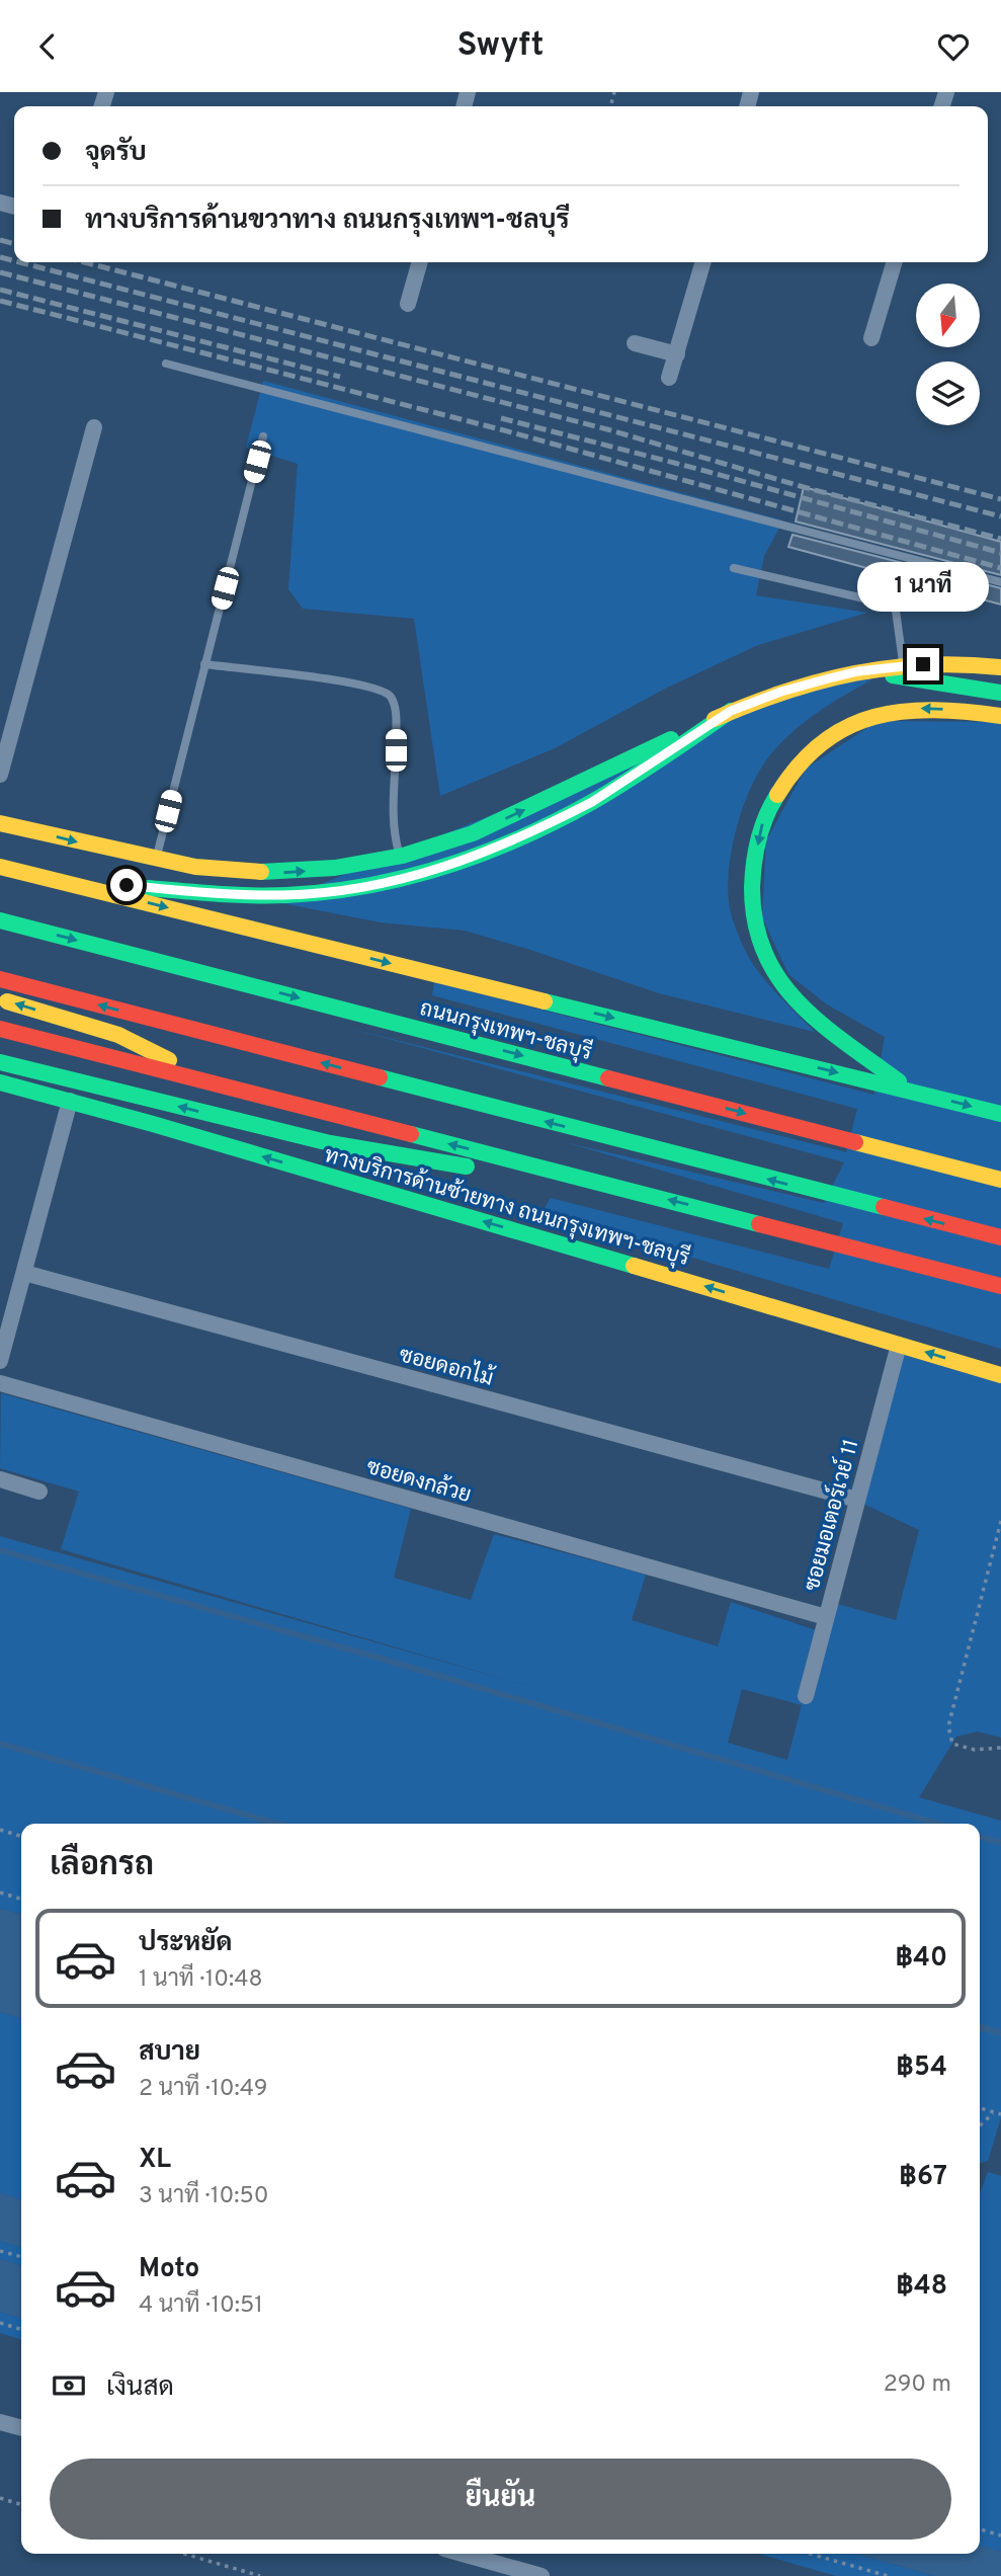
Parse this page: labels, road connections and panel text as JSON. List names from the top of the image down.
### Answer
{
  "streets": {
    "main road": ["ถนนกรุงเทพฯ-ชลบุรี", "ทางบริการด้านซ้ายทาง ถนนกรุงเทพฯ-ชลบุรี"],
    "street": ["ซอยดอกไม้", "ซอยดงกล้วย", "ซอยมอเตอร์เวย์ 11"]
  },
  "crossings": [
    ["ทางบริการด้านซ้ายทาง ถนนกรุงเทพฯ-ชลบุรี", "ซอยมอเตอร์เวย์ 11"],
    ["ซอยดอกไม้", "ซอยมอเตอร์เวย์ 11"],
    ["ซอยดงกล้วย", "ซอยมอเตอร์เวย์ 11"]
  ],
  "north": "bottom",
  "page": {
    "header": "Swyft",
    "banner": ["จุดรับ", "ทางบริการด้านขวาทาง ถนนกรุงเทพฯ-ชลบุรี"],
    "bubble": "1 นาที",
    "heading": "เลือกรถ",
    "list": [
      {
        "name": "ประหยัด",
        "note": "1 นาที · 10:48",
        "value": "฿40"
      },
      {
        "name": "สบาย",
        "note": "2 นาที · 10:49",
        "value": "฿54"
      },
      {
        "name": "XL",
        "note": "3 นาที · 10:50",
        "value": "฿67"
      },
      {
        "name": "Moto",
        "note": "4 นาที · 10:51",
        "value": "฿48"
      }
    ],
    "pay": ["เงินสด", "290 m"],
    "buttons": "ยืนยัน"
  }
}
